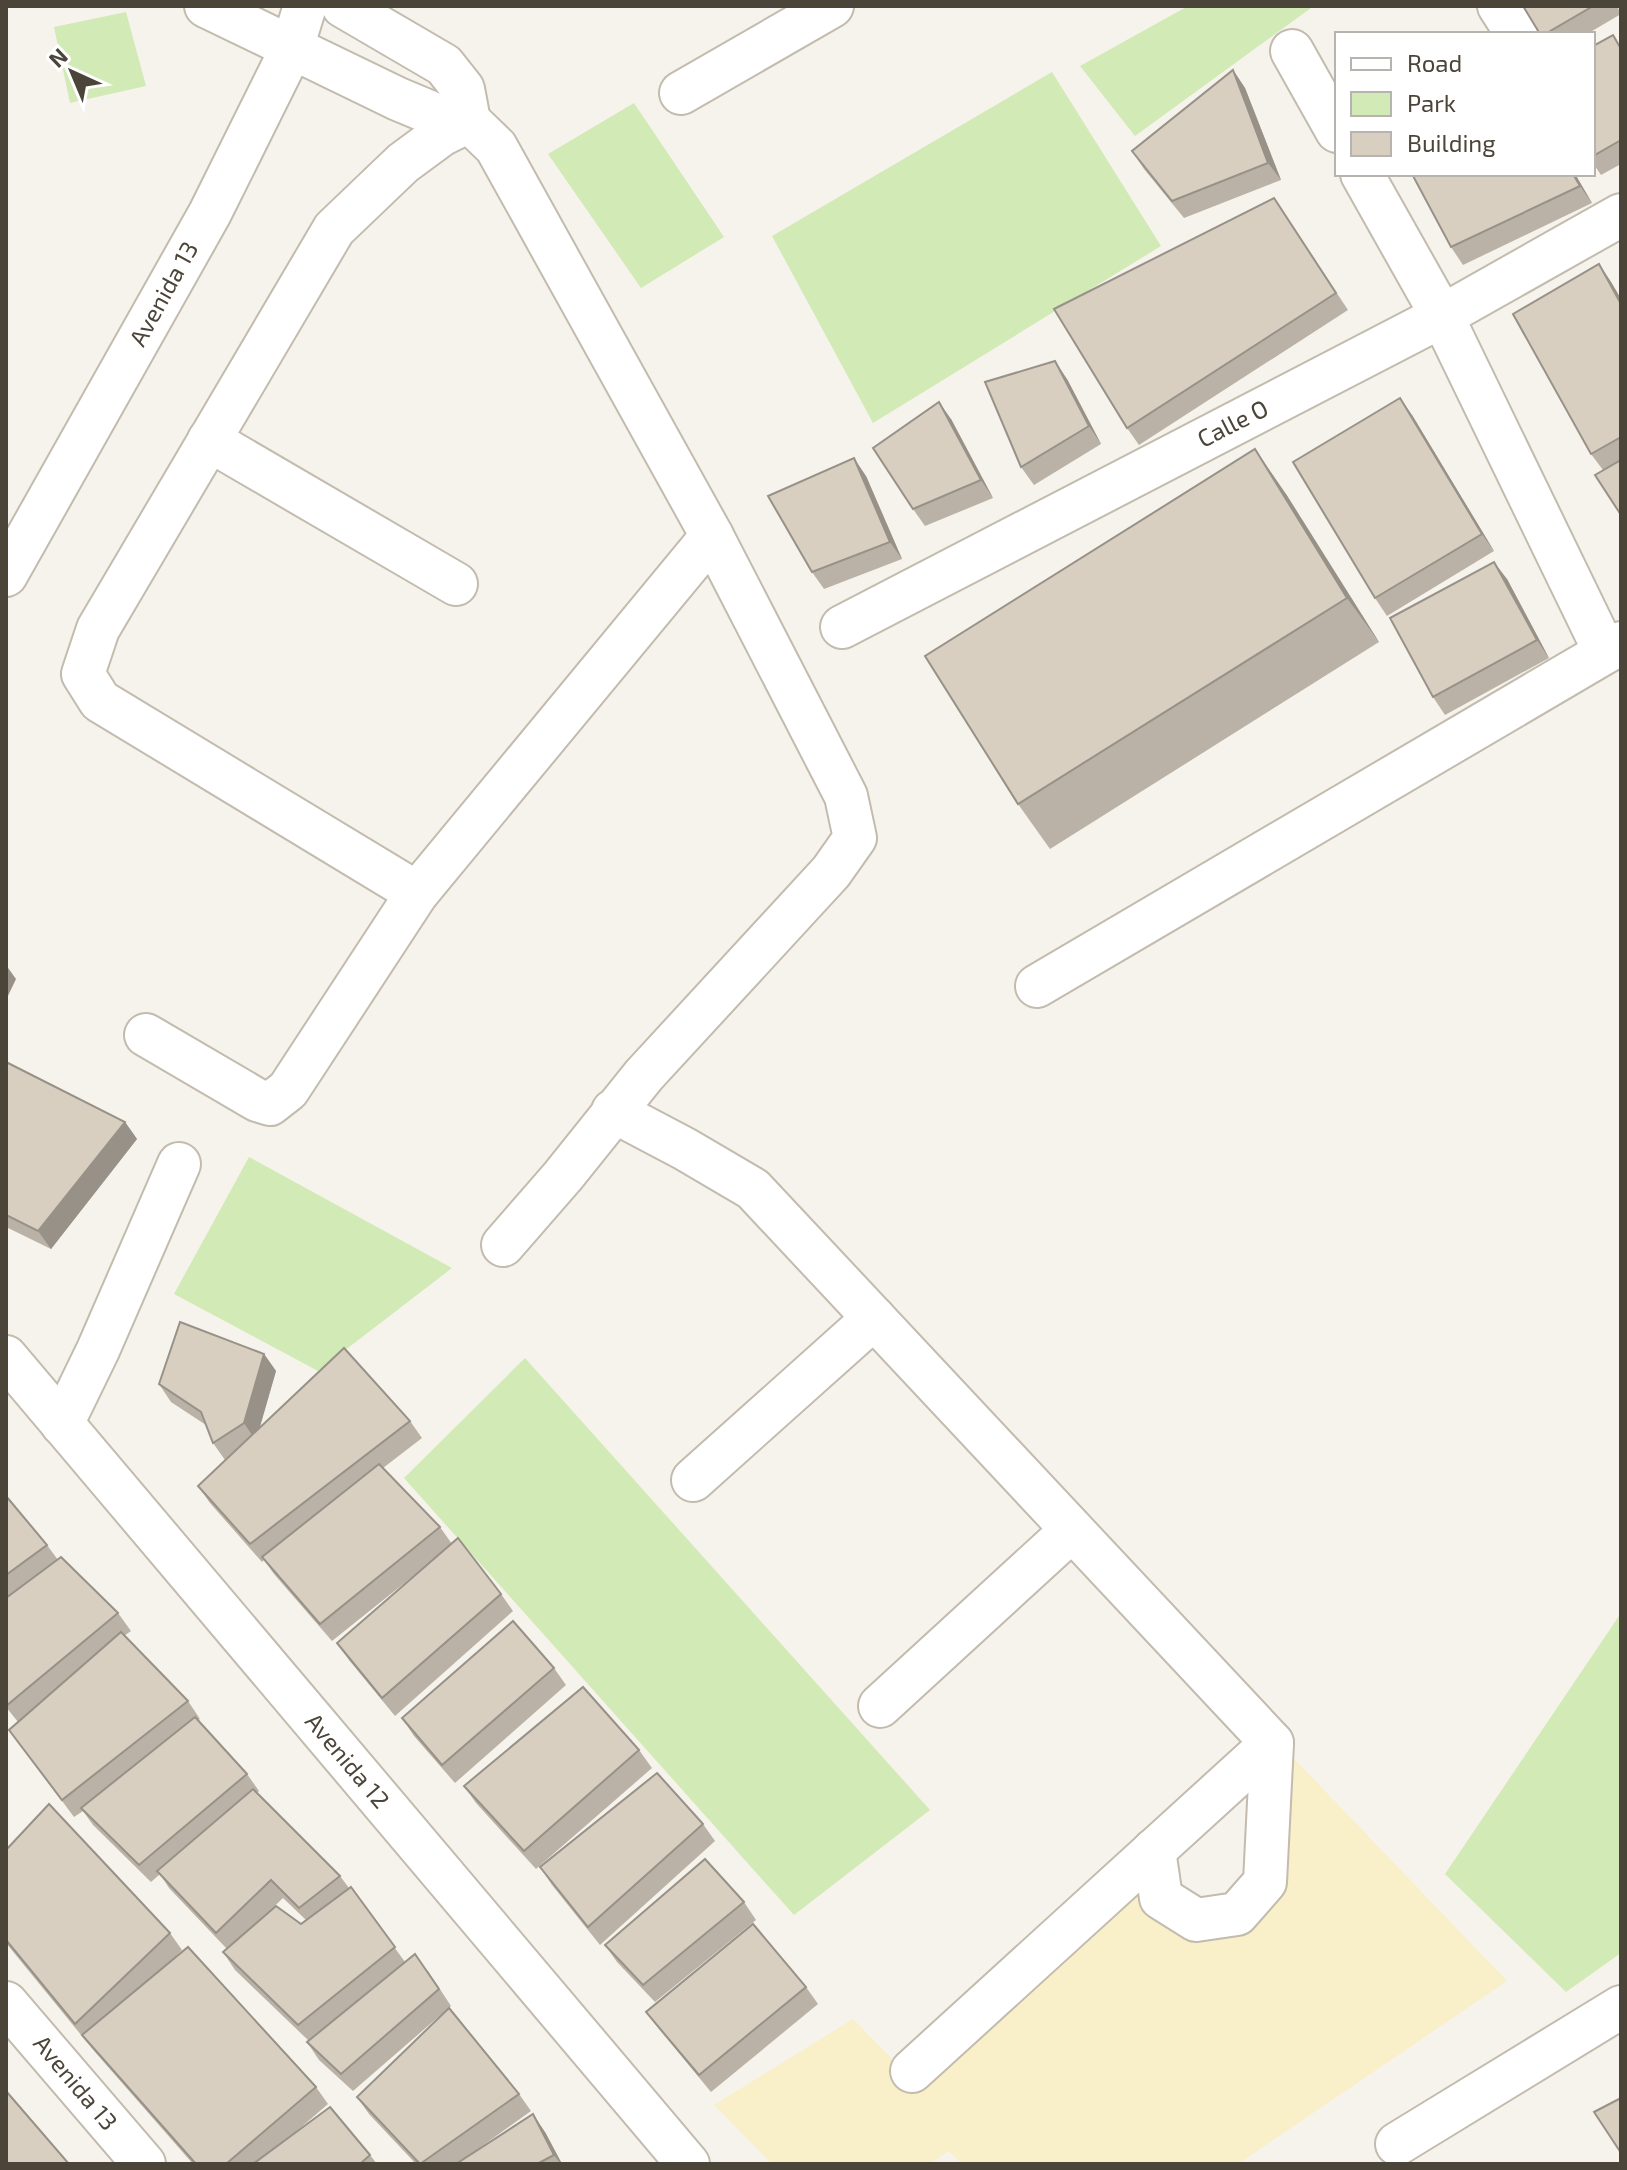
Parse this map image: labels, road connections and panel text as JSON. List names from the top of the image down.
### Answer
{
  "streets": {
    "street": ["Avenida 13", "Calle O", "Avenida 12"]
  },
  "legend": ["Road", "Park", "Building"],
  "north": "top left"
}
